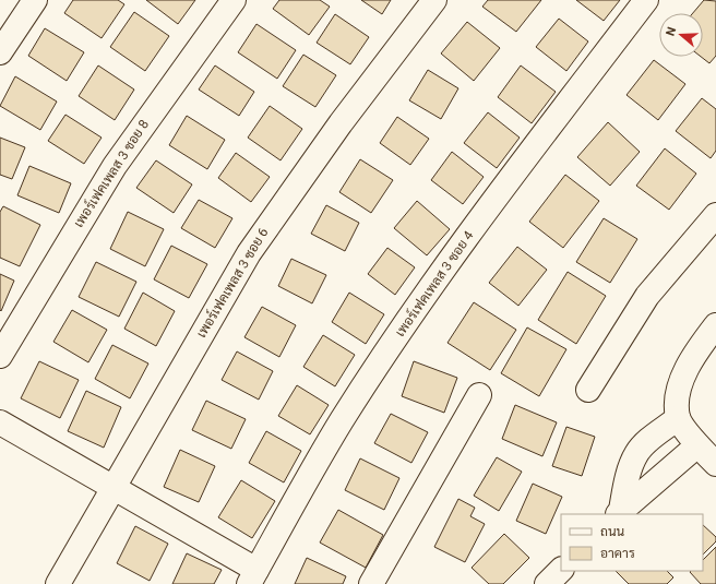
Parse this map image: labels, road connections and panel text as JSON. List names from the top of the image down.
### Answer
{
  "streets": {
    "street": ["เพอร์เฟคเพลส 3 ซอย 8", "เพอร์เฟคเพลส 3 ซอย 6", "เพอร์เฟคเพลส 3 ซอย 4"]
  },
  "legend": ["ถนน", "อาคาร"],
  "north": "left"
}
